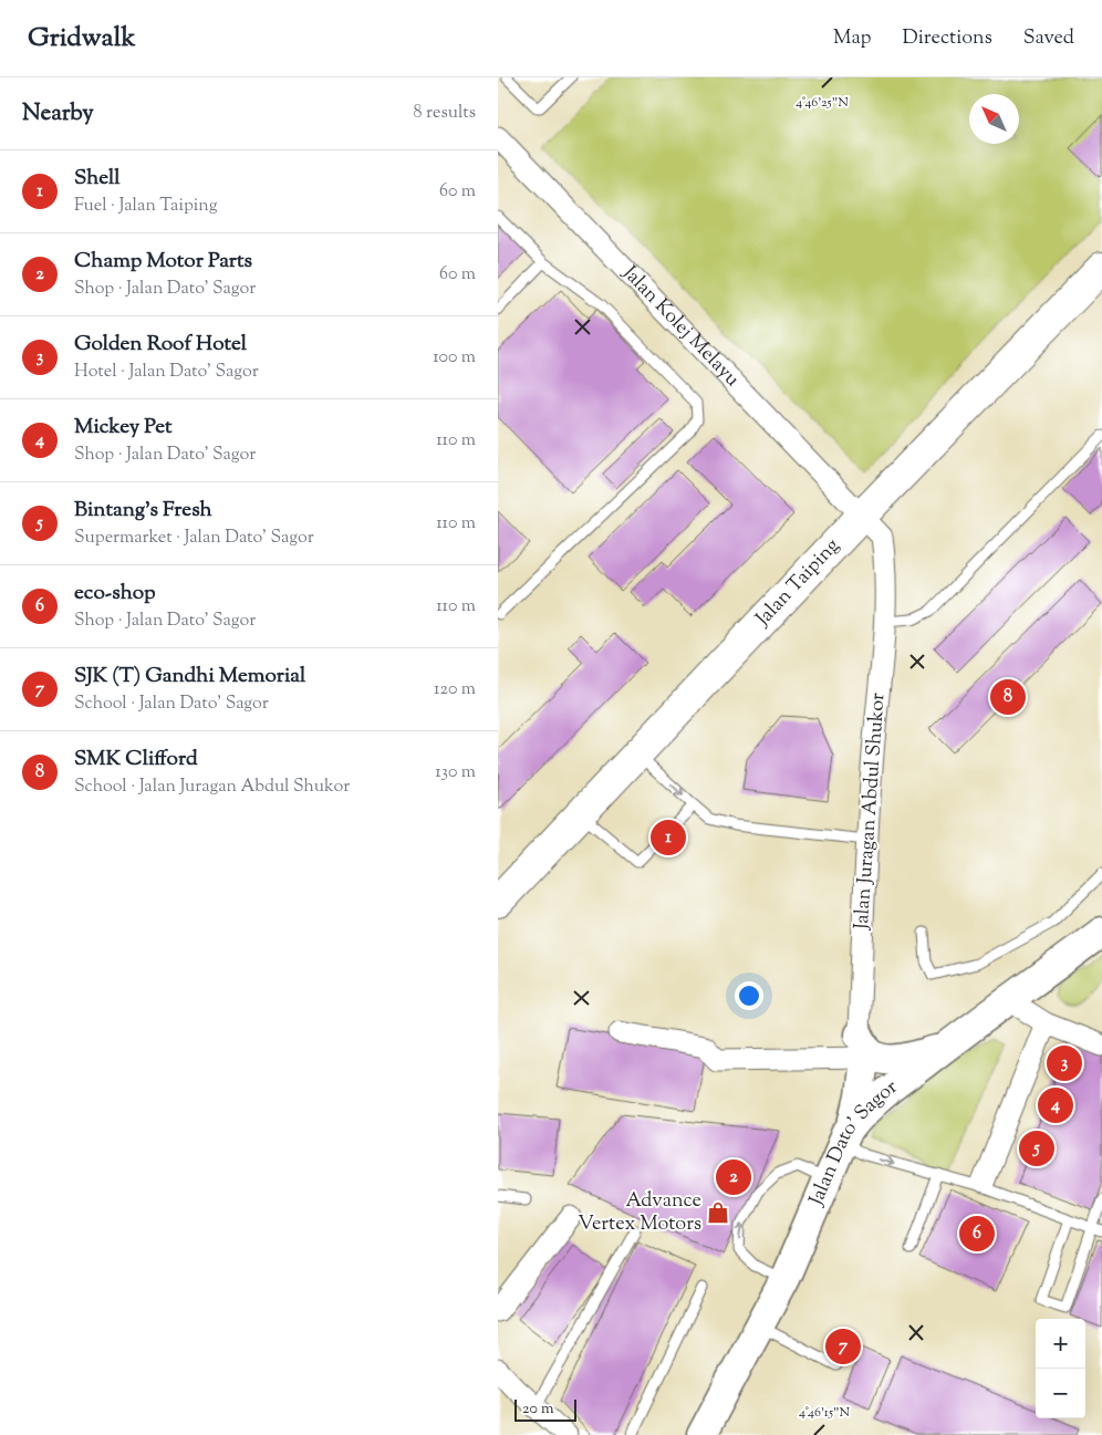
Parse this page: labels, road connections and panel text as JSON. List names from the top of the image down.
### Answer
{
  "streets": {
    "highway": ["Jalan Taiping"],
    "main road": ["Jalan Dato' Sagor"],
    "street": ["Jalan Kolej Melayu", "Jalan Juragan Abdul Shukor"]
  },
  "crossings": [
    ["Jalan Kolej Melayu", "Jalan Taiping"],
    ["Jalan Kolej Melayu", "Jalan Juragan Abdul Shukor"],
    ["Jalan Taiping", "Jalan Juragan Abdul Shukor"],
    ["Jalan Juragan Abdul Shukor", "Jalan Dato' Sagor"]
  ],
  "places": {
    "shop": ["Advance Vertex Motors"]
  },
  "scale_bar": "20 m",
  "north": "top left",
  "page": {
    "header": "Gridwalk",
    "nav": ["Map", "Directions", "Saved"],
    "heading": ["Nearby", "8 results"],
    "list": [
      {
        "mark": "1",
        "name": "Shell",
        "note": "Fuel · Jalan Taiping",
        "value": "60 m"
      },
      {
        "mark": "2",
        "name": "Champ Motor Parts",
        "note": "Shop · Jalan Dato' Sagor",
        "value": "60 m"
      },
      {
        "mark": "3",
        "name": "Golden Roof Hotel",
        "note": "Hotel · Jalan Dato' Sagor",
        "value": "100 m"
      },
      {
        "mark": "4",
        "name": "Mickey Pet",
        "note": "Shop · Jalan Dato' Sagor",
        "value": "110 m"
      },
      {
        "mark": "5",
        "name": "Bintang’s Fresh",
        "note": "Supermarket · Jalan Dato' Sagor",
        "value": "110 m"
      },
      {
        "mark": "6",
        "name": "eco-shop",
        "note": "Shop · Jalan Dato' Sagor",
        "value": "110 m"
      },
      {
        "mark": "7",
        "name": "SJK (T) Gandhi Memorial",
        "note": "School · Jalan Dato' Sagor",
        "value": "120 m"
      },
      {
        "mark": "8",
        "name": "SMK Clifford",
        "note": "School · Jalan Juragan Abdul Shukor",
        "value": "130 m"
      }
    ],
    "pins": [
      "8",
      "1",
      "3",
      "4",
      "5",
      "2",
      "6",
      "7"
    ],
    "map_buttons": ["+", "−"],
    "scale": "20 m"
  },
  "coordinates": ["4°46'25\"N", "4°46'15\"N"]
}
